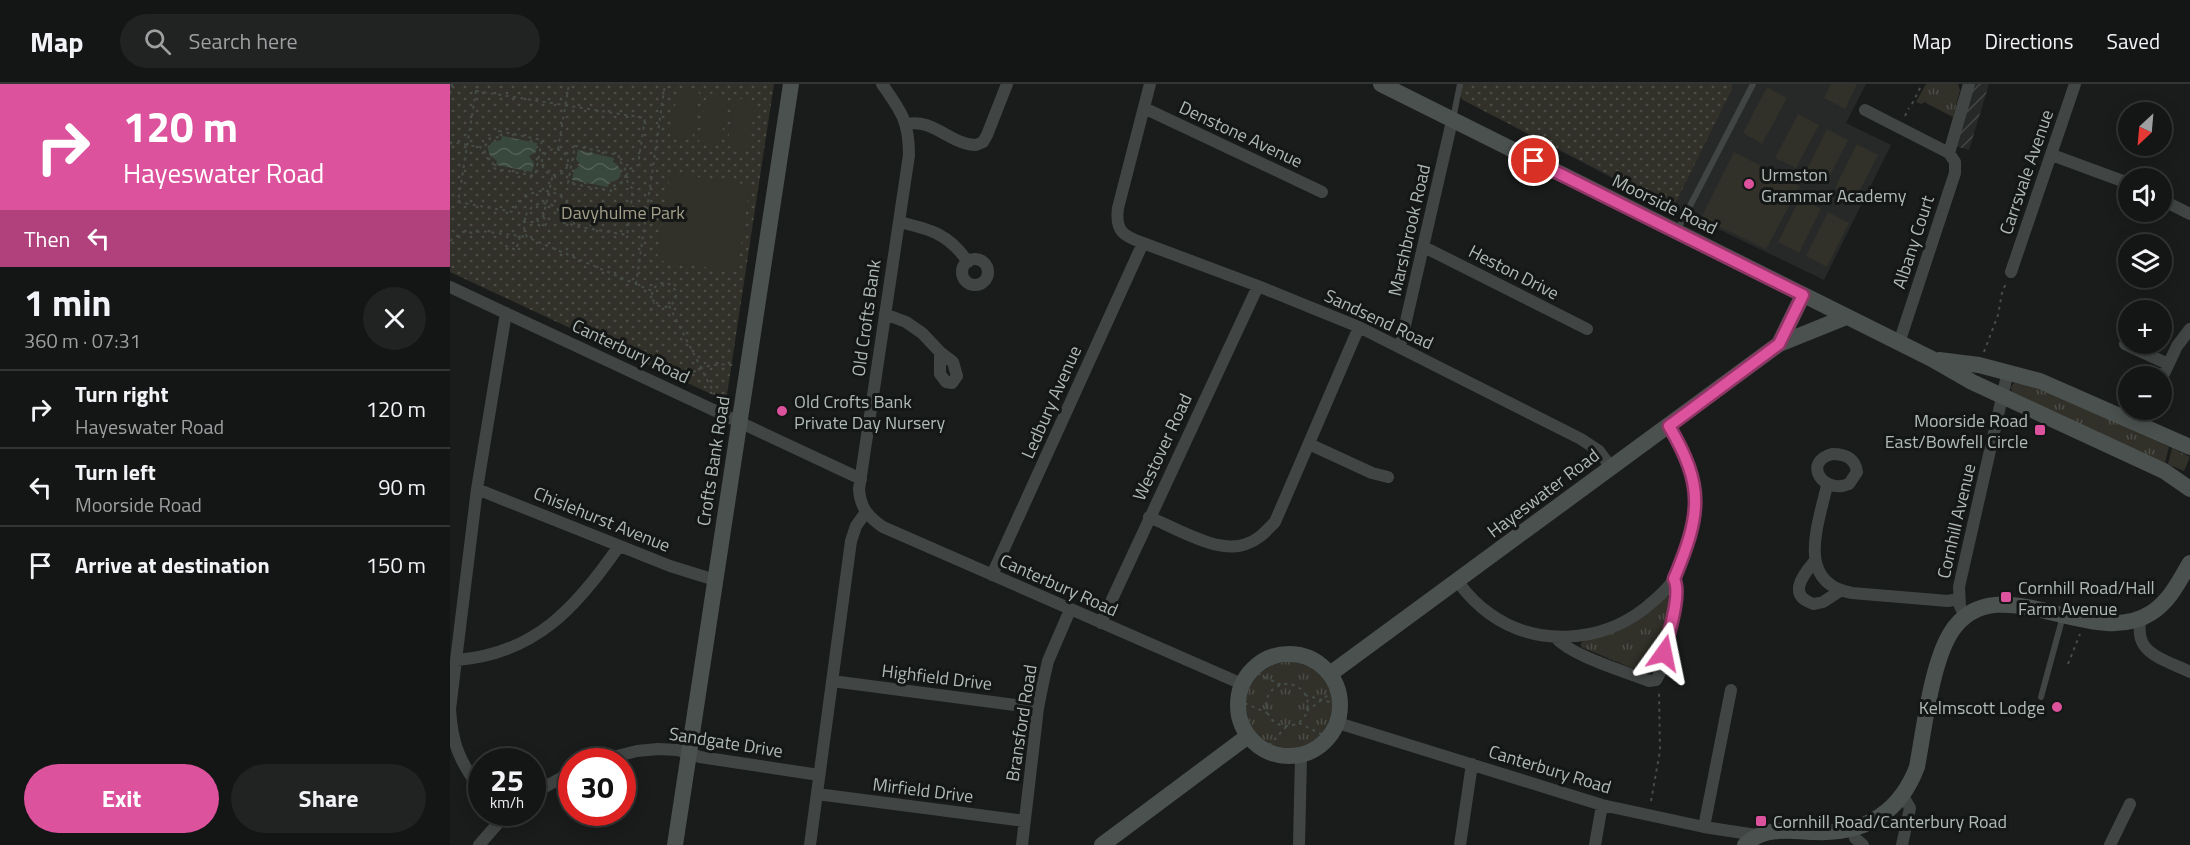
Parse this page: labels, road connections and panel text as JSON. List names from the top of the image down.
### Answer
{
  "streets": {
    "main road": ["Moorside Road", "Crofts Bank Road", "Hayeswater Road"],
    "street": [
      "Denstone Avenue",
      "Carrsvale Avenue",
      "Marshbrook Road",
      "Albany Court",
      "Heston Drive",
      "Old Crofts Bank",
      "Sandsend Road",
      "Canterbury Road",
      "Ledbury Avenue",
      "Westover Road",
      "Chislehurst Avenue",
      "Cornhill Avenue",
      "Highfield Drive",
      "Bransford Road",
      "Sandgate Drive",
      "Mirfield Drive"
    ]
  },
  "crossings": [
    ["Denstone Avenue", "Sandsend Road"],
    ["Moorside Road", "Marshbrook Road"],
    ["Moorside Road", "Albany Court"],
    ["Moorside Road", "Hayeswater Road"],
    ["Moorside Road", "Cornhill Avenue"],
    ["Marshbrook Road", "Heston Drive"],
    ["Marshbrook Road", "Sandsend Road"],
    ["Old Crofts Bank", "Canterbury Road"],
    ["Sandsend Road", "Ledbury Avenue"],
    ["Sandsend Road", "Westover Road"],
    ["Sandsend Road", "Hayeswater Road"],
    ["Canterbury Road", "Ledbury Avenue"],
    ["Canterbury Road", "Westover Road"],
    ["Canterbury Road", "Crofts Bank Road"],
    ["Canterbury Road", "Bransford Road"],
    ["Crofts Bank Road", "Chislehurst Avenue"],
    ["Crofts Bank Road", "Sandgate Drive"],
    ["Highfield Drive", "Bransford Road"],
    ["Bransford Road", "Mirfield Drive"]
  ],
  "parks": ["Davyhulme Park"],
  "places": {
    "other": ["Urmston Grammar Academy", "Old Crofts Bank Private Day Nursery", "Kelmscott Lodge"],
    "transit": ["Moorside Road East/Bowfell Circle", "Cornhill Road/Hall Farm Avenue", "Cornhill Road/Canterbury Road"]
  },
  "north": "bottom left",
  "page": {
    "header": "Map",
    "search": "Search here",
    "nav": ["Map", "Directions", "Saved"],
    "turn": ["120 m", "Hayeswater Road"],
    "map_buttons": ["+", "−"],
    "then": "Then",
    "heading": ["1 min", "360 m · 07:31"],
    "list": [
      {
        "name": "Turn right",
        "note": "Hayeswater Road",
        "value": "120 m"
      },
      {
        "name": "Turn left",
        "note": "Moorside Road",
        "value": "90 m"
      },
      {
        "name": "Arrive at destination",
        "value": "150 m"
      }
    ],
    "speed": "25 km/h",
    "limit": "30",
    "buttons": ["Exit", "Share"]
  }
}
